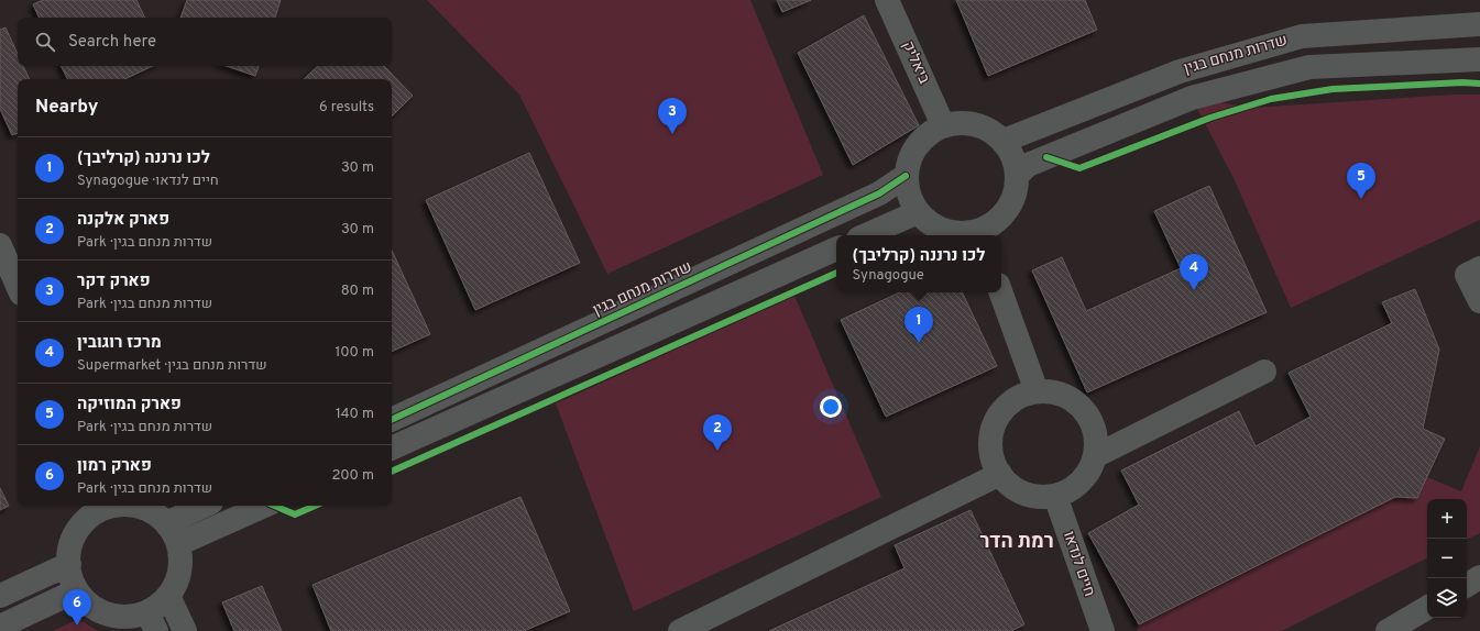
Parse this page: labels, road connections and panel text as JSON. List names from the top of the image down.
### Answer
{
  "streets": {
    "street": ["שדרות מנחם בגין", "ביאליק", "חיים לנדאו"]
  },
  "crossings": [
    ["שדרות מנחם בגין", "ביאליק"]
  ],
  "districts": ["רמת הדר"],
  "page": {
    "search": "Search here",
    "heading": ["Nearby", "6 results"],
    "pins": [
      "3",
      "5",
      "4",
      "1",
      "2",
      "6"
    ],
    "list": [
      {
        "mark": "1",
        "name": "לכו נרננה (קרליבך)",
        "note": "Synagogue · חיים לנדאו",
        "value": "30 m"
      },
      {
        "mark": "2",
        "name": "פארק אלקנה",
        "note": "Park · שדרות מנחם בגין",
        "value": "30 m"
      },
      {
        "mark": "3",
        "name": "פארק דקר",
        "note": "Park · שדרות מנחם בגין",
        "value": "80 m"
      },
      {
        "mark": "4",
        "name": "מרכז רוגובין",
        "note": "Supermarket · שדרות מנחם בגין",
        "value": "100 m"
      },
      {
        "mark": "5",
        "name": "פארק המוזיקה",
        "note": "Park · שדרות מנחם בגין",
        "value": "140 m"
      },
      {
        "mark": "6",
        "name": "פארק רמון",
        "note": "Park · שדרות מנחם בגין",
        "value": "200 m"
      }
    ],
    "popup": ["לכו נרננה (קרליבך)", "Synagogue"],
    "map_buttons": ["+", "−"]
  }
}
